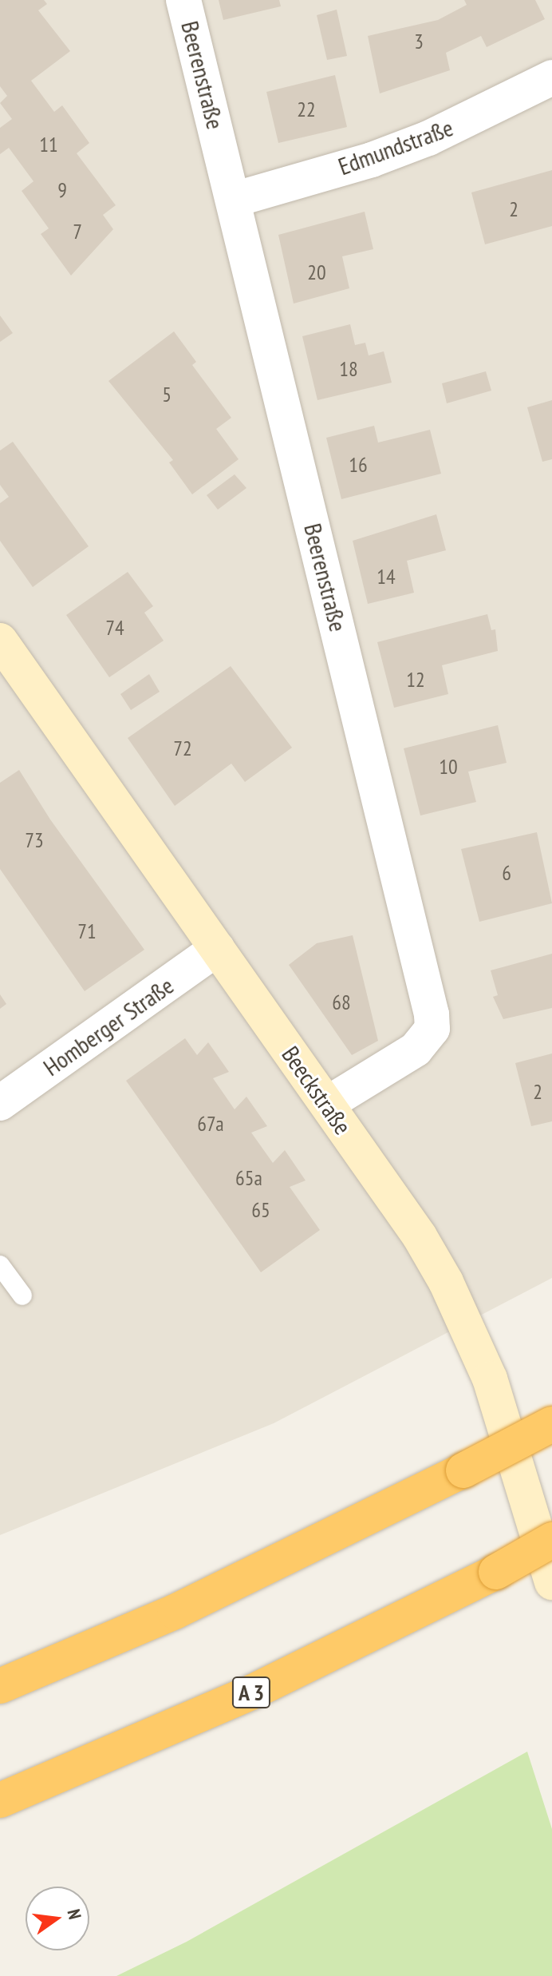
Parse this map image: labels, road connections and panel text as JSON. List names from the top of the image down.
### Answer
{
  "streets": {
    "highway": ["A 3"],
    "street": [
      "Beerenstraße",
      "Edmundstraße",
      "Homberger Straße",
      "Beeckstraße"
    ]
  },
  "crossings": [
    ["Beerenstraße", "Edmundstraße"],
    ["Beerenstraße", "Beeckstraße"],
    ["Homberger Straße", "Beeckstraße"]
  ],
  "house_numbers": [
    "3",
    "22",
    "11",
    "9",
    "2",
    "7",
    "20",
    "18",
    "5",
    "16",
    "14",
    "74",
    "12",
    "72",
    "10",
    "73",
    "6",
    "71",
    "68",
    "2",
    "67a",
    "65a",
    "65"
  ],
  "north": "right"
}
